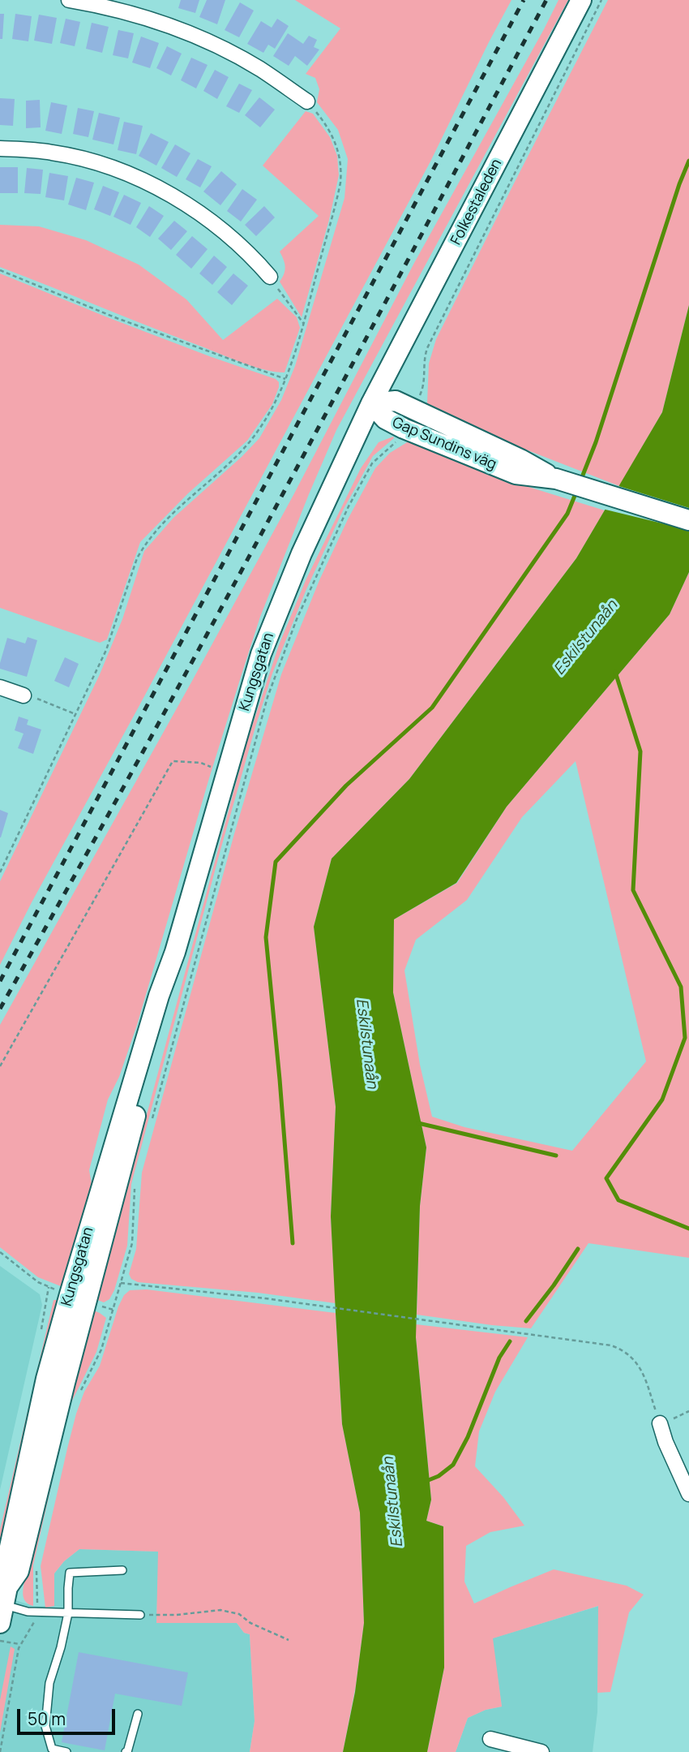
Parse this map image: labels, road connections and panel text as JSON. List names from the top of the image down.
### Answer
{
  "streets": {
    "main road": ["Folkestaleden", "Gap Sundins väg", "Kungsgatan"]
  },
  "crossings": [
    ["Folkestaleden", "Gap Sundins väg"],
    ["Folkestaleden", "Kungsgatan"],
    ["Gap Sundins väg", "Kungsgatan"]
  ],
  "water": ["Eskilstunaån"],
  "scale_bar": "50 m"
}
